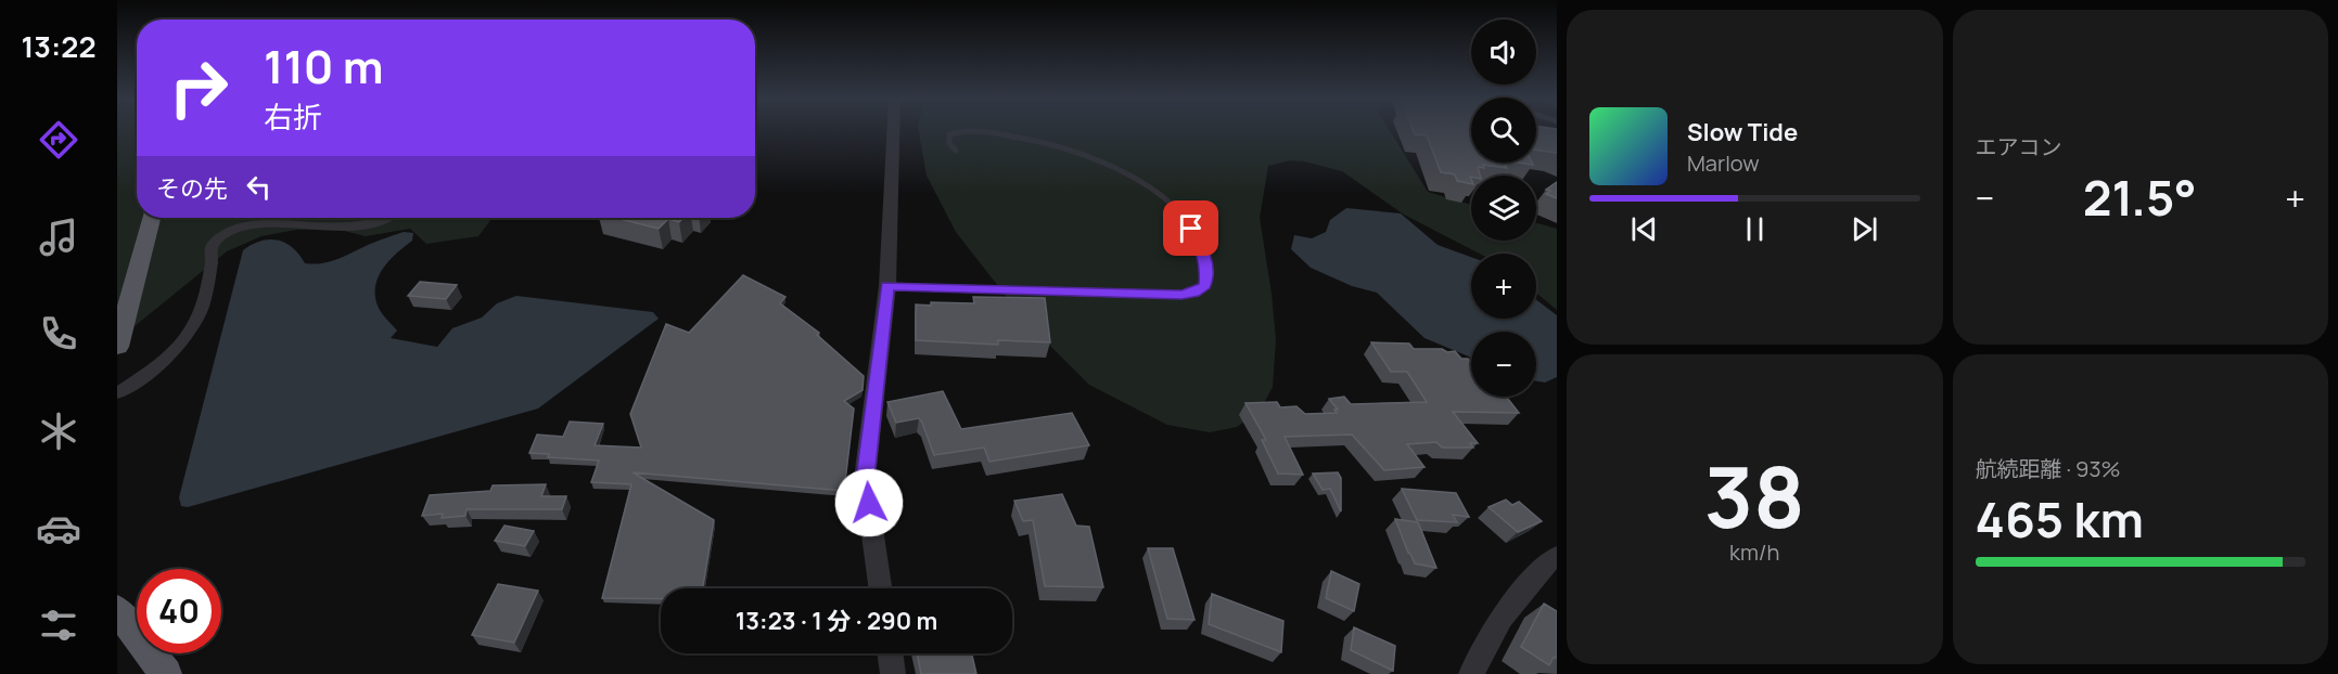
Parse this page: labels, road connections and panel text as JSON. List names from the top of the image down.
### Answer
{
  "page": {
    "tabs": "13:22",
    "tile": [
      "エアコン",
      ["38", "km/h"],
      ["航続距離 · 93%", "465 km"]
    ],
    "map_buttons": ["+", "−"],
    "turn": ["110 m", "右折"],
    "song": ["Slow Tide", "Marlow"],
    "then": "その先",
    "heat": ["−", "21.5°", "+"],
    "limit": "40",
    "trip": "13:23 · 1 分 · 290 m"
  }
}
